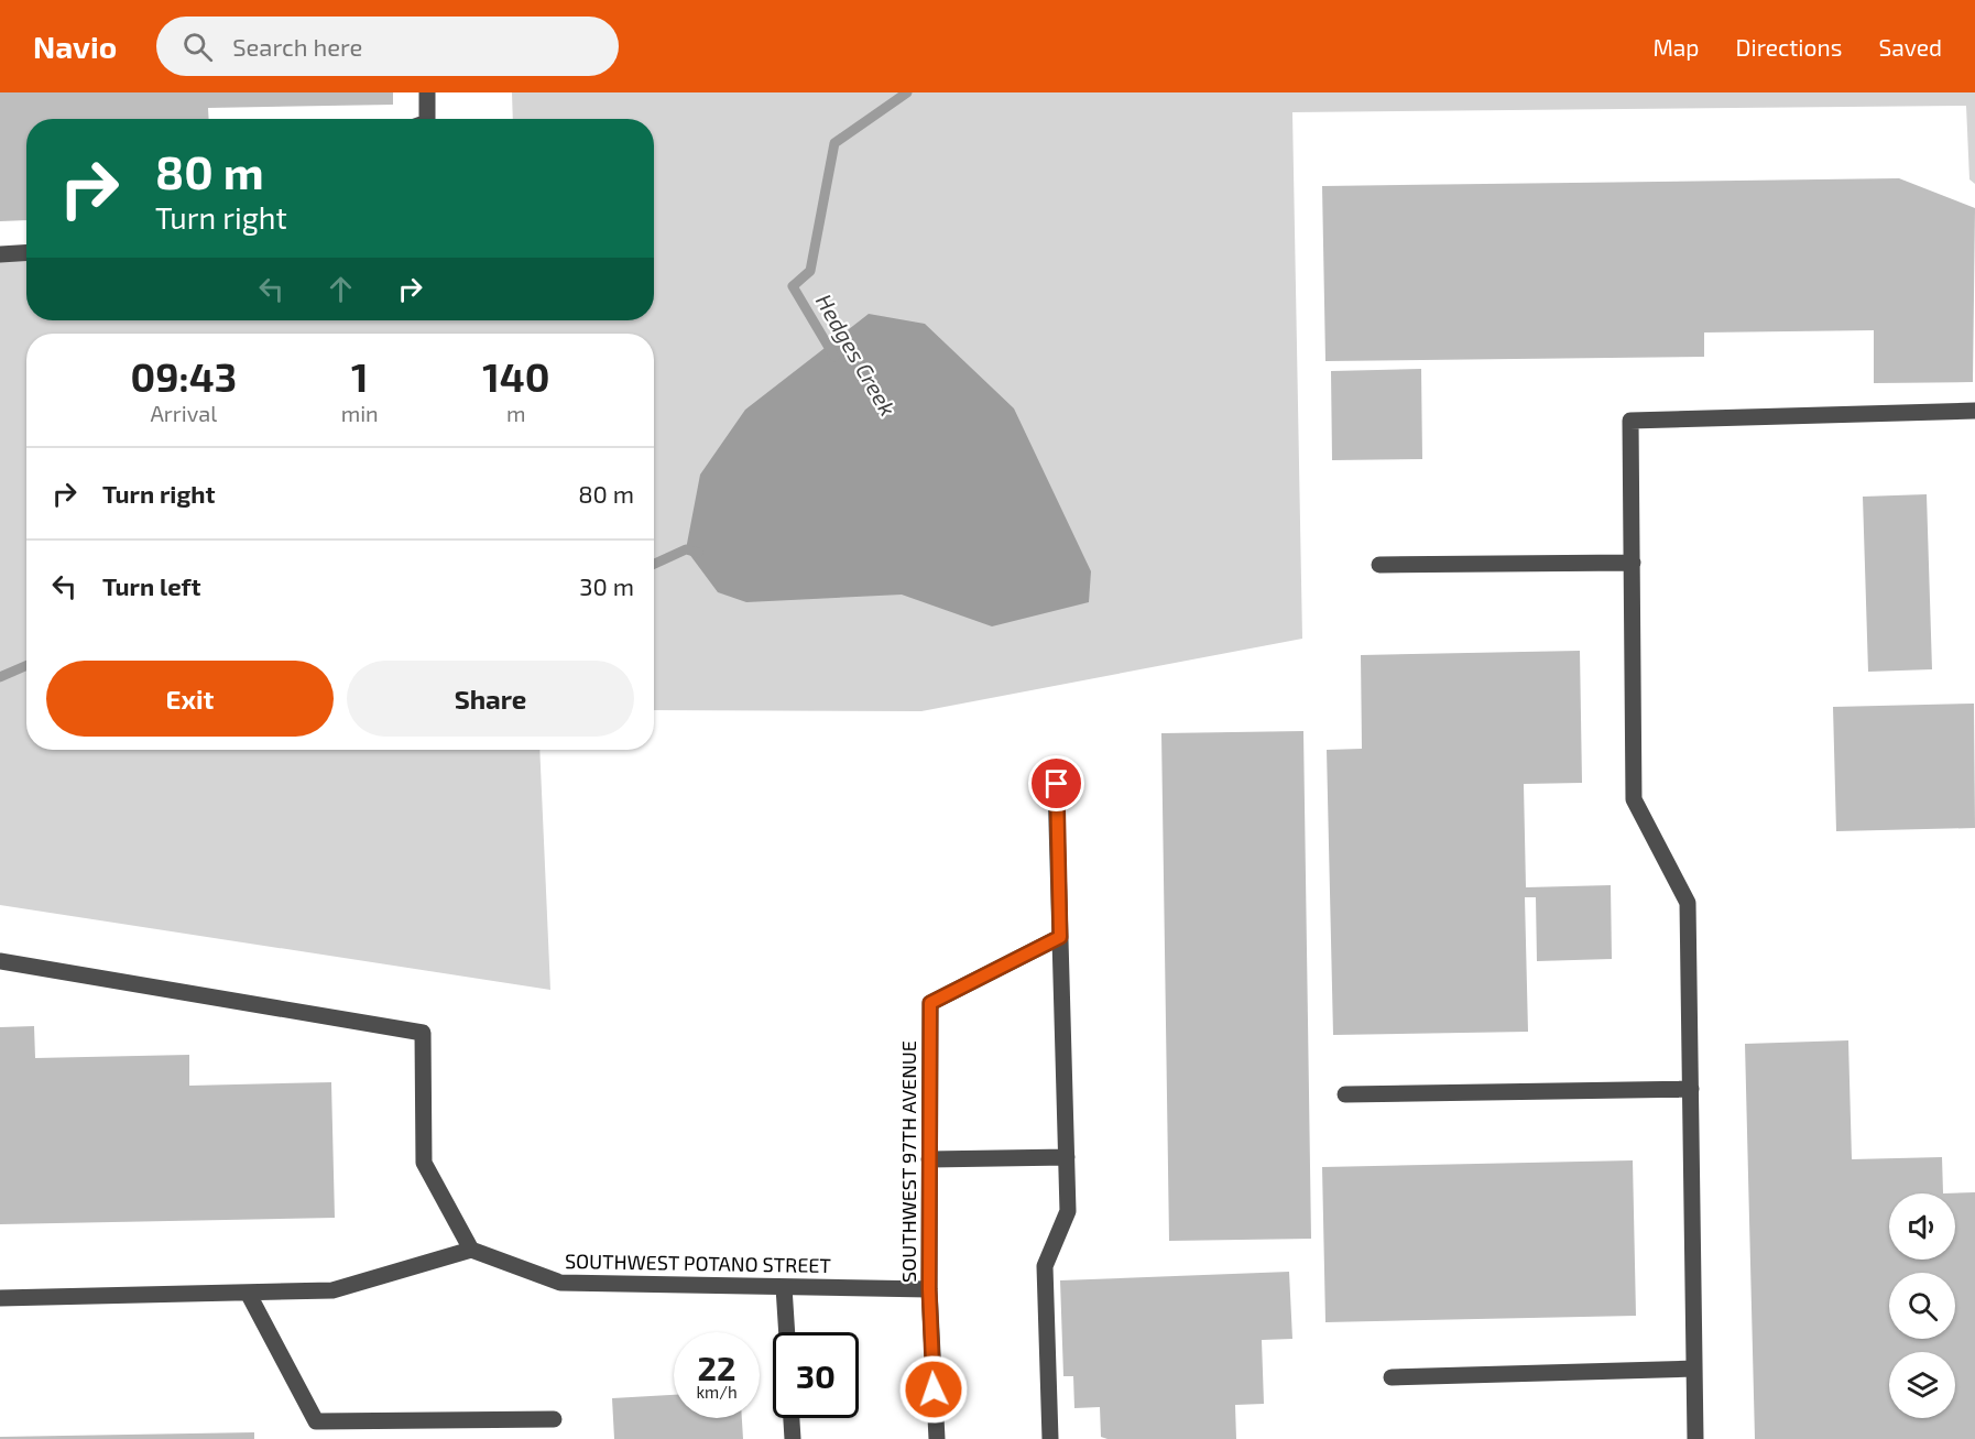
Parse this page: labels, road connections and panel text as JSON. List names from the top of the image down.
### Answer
{
  "streets": {
    "street": ["SOUTHWEST 97TH AVENUE", "SOUTHWEST POTANO STREET"]
  },
  "crossings": [
    ["SOUTHWEST 97TH AVENUE", "SOUTHWEST POTANO STREET"]
  ],
  "water": ["Hedges Creek"],
  "page": {
    "header": "Navio",
    "search": "Search here",
    "nav": ["Map", "Directions", "Saved"],
    "turn": ["80 m", "Turn right"],
    "eta": [
      "09:43",
      "Arrival",
      "1",
      "min",
      "140",
      "m"
    ],
    "list": [
      {
        "name": "Turn right",
        "value": "80 m"
      },
      {
        "name": "Turn left",
        "value": "30 m"
      }
    ],
    "buttons": ["Exit", "Share"],
    "speed": "22 km/h",
    "limit": "30"
  }
}
